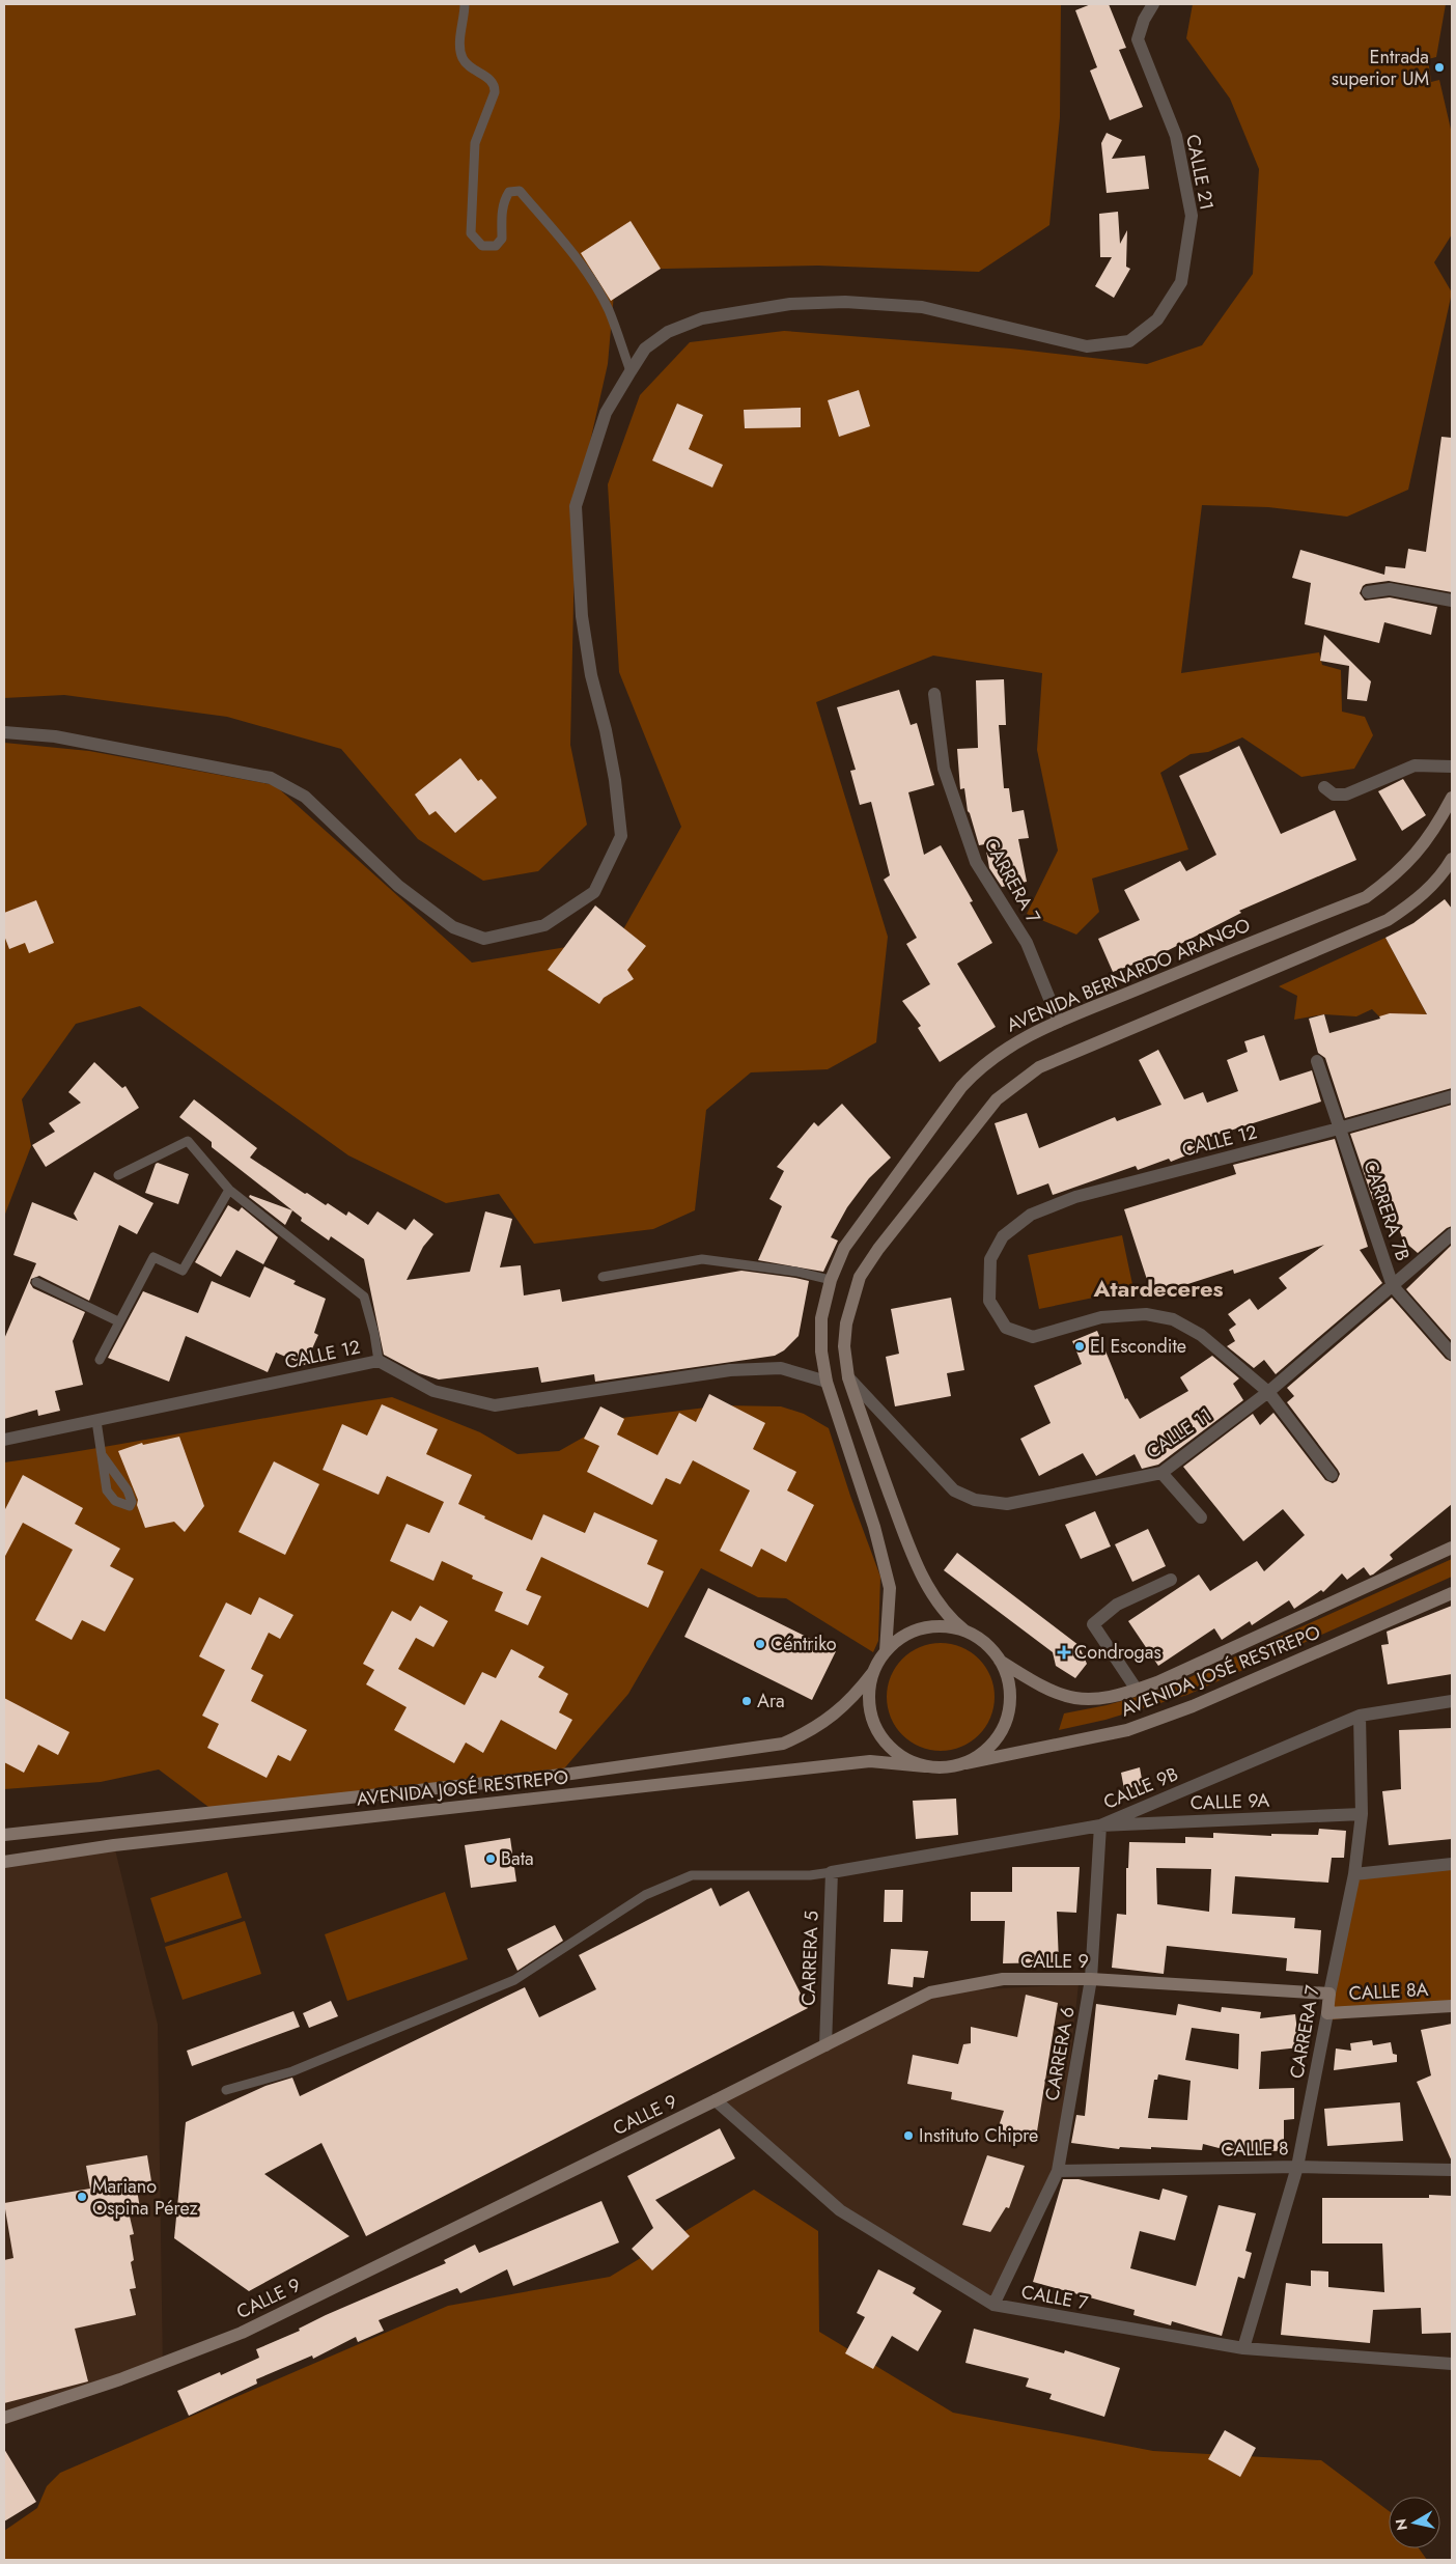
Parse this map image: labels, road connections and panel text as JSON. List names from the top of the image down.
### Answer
{
  "streets": {
    "main road": [
      "CARRERA 7",
      "AVENIDA BERNARDO ARANGO",
      "AVENIDA JOSÉ RESTREPO",
      "CALLE 9",
      "CALLE 8A"
    ],
    "street": [
      "CALLE 21",
      "CALLE 12",
      "CARRERA 7B",
      "CALLE 11",
      "CALLE 9B",
      "CALLE 9A",
      "CARRERA 5",
      "CARRERA 6",
      "CALLE 8",
      "CALLE 7"
    ]
  },
  "crossings": [
    ["CARRERA 7", "AVENIDA BERNARDO ARANGO"],
    ["CARRERA 7", "CALLE 9B"],
    ["CARRERA 7", "CALLE 9A"],
    ["CARRERA 7", "CALLE 9"],
    ["CARRERA 7", "CALLE 8A"],
    ["CARRERA 7", "CALLE 8"],
    ["CARRERA 7", "CALLE 7"],
    ["AVENIDA BERNARDO ARANGO", "CALLE 12"],
    ["AVENIDA BERNARDO ARANGO", "AVENIDA JOSÉ RESTREPO"],
    ["CALLE 12", "CARRERA 7B"],
    ["CALLE 12", "CALLE 11"],
    ["CARRERA 7B", "CALLE 11"],
    ["CALLE 9B", "CALLE 9A"],
    ["CALLE 9B", "CARRERA 5"],
    ["CALLE 9B", "CARRERA 6"],
    ["CALLE 9A", "CARRERA 6"],
    ["CARRERA 5", "CALLE 9"],
    ["CALLE 9", "CARRERA 6"],
    ["CALLE 9", "CALLE 7"],
    ["CARRERA 6", "CALLE 8"],
    ["CARRERA 6", "CALLE 7"]
  ],
  "districts": ["Atardeceres"],
  "places": {
    "other": [
      "Entrada superior UM",
      "El Escondite",
      "Céntriko",
      "Ara",
      "Bata",
      "Instituto Chipre",
      "Mariano Ospina Pérez"
    ],
    "health": ["Condrogas"]
  },
  "north": "left"
}
